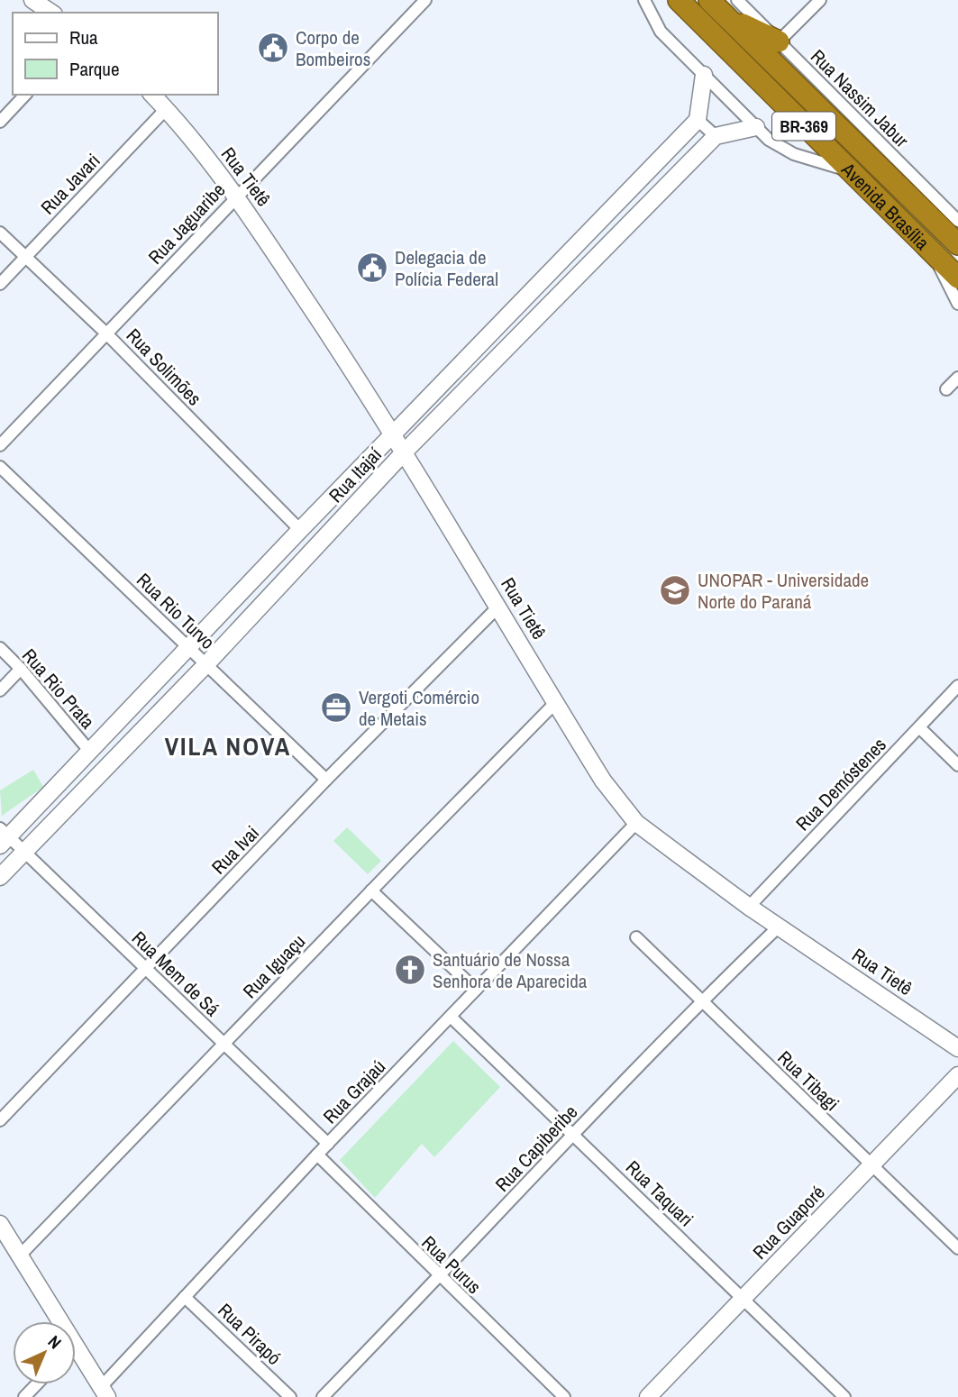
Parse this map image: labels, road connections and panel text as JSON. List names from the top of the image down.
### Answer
{
  "streets": {
    "highway": ["BR-369", "Avenida Brasília"],
    "street": [
      "Rua Nassim Jabur",
      "Rua Tietê",
      "Rua Javari",
      "Rua Jaguaribe",
      "Rua Solimões",
      "Rua Itajaí",
      "Rua Rio Turvo",
      "Rua Rio Prata",
      "Rua Demóstenes",
      "Rua Ivai",
      "Rua Iguaçu",
      "Rua Mem de Sá",
      "Rua Tibagi",
      "Rua Grajaú",
      "Rua Capiberibe",
      "Rua Taquari",
      "Rua Guaporé",
      "Rua Purus",
      "Rua Pirapó"
    ]
  },
  "crossings": [
    ["Rua Tietê", "Rua Javari"],
    ["Rua Tietê", "Rua Jaguaribe"],
    ["Rua Tietê", "Rua Itajaí"],
    ["Rua Tietê", "Rua Demóstenes"],
    ["Rua Tietê", "Rua Ivai"],
    ["Rua Tietê", "Rua Iguaçu"],
    ["Rua Tietê", "Rua Grajaú"],
    ["Rua Tietê", "Rua Capiberibe"],
    ["Rua Javari", "Rua Solimões"],
    ["Rua Jaguaribe", "Rua Solimões"],
    ["Rua Solimões", "Rua Itajaí"],
    ["Rua Itajaí", "Rua Rio Turvo"],
    ["Rua Itajaí", "Rua Rio Prata"],
    ["Rua Itajaí", "Rua Mem de Sá"],
    ["Rua Rio Turvo", "Rua Ivai"],
    ["Rua Ivai", "Rua Mem de Sá"],
    ["Rua Iguaçu", "Rua Mem de Sá"],
    ["Rua Mem de Sá", "Rua Grajaú"],
    ["Rua Tibagi", "Rua Capiberibe"],
    ["Rua Tibagi", "Rua Guaporé"],
    ["Rua Grajaú", "Rua Taquari"],
    ["Rua Grajaú", "Rua Purus"],
    ["Rua Grajaú", "Rua Pirapó"],
    ["Rua Capiberibe", "Rua Taquari"],
    ["Rua Capiberibe", "Rua Purus"],
    ["Rua Taquari", "Rua Guaporé"]
  ],
  "districts": ["VILA NOVA"],
  "places": {
    "public building": ["Corpo de Bombeiros", "Delegacia de Polícia Federal"],
    "school or university": ["UNOPAR - Universidade Norte do Paraná"],
    "office": ["Vergoti Comércio de Metais"],
    "church": ["Santuário de Nossa Senhora de Aparecida"]
  },
  "legend": ["Rua", "Parque"],
  "north": "top right"
}
